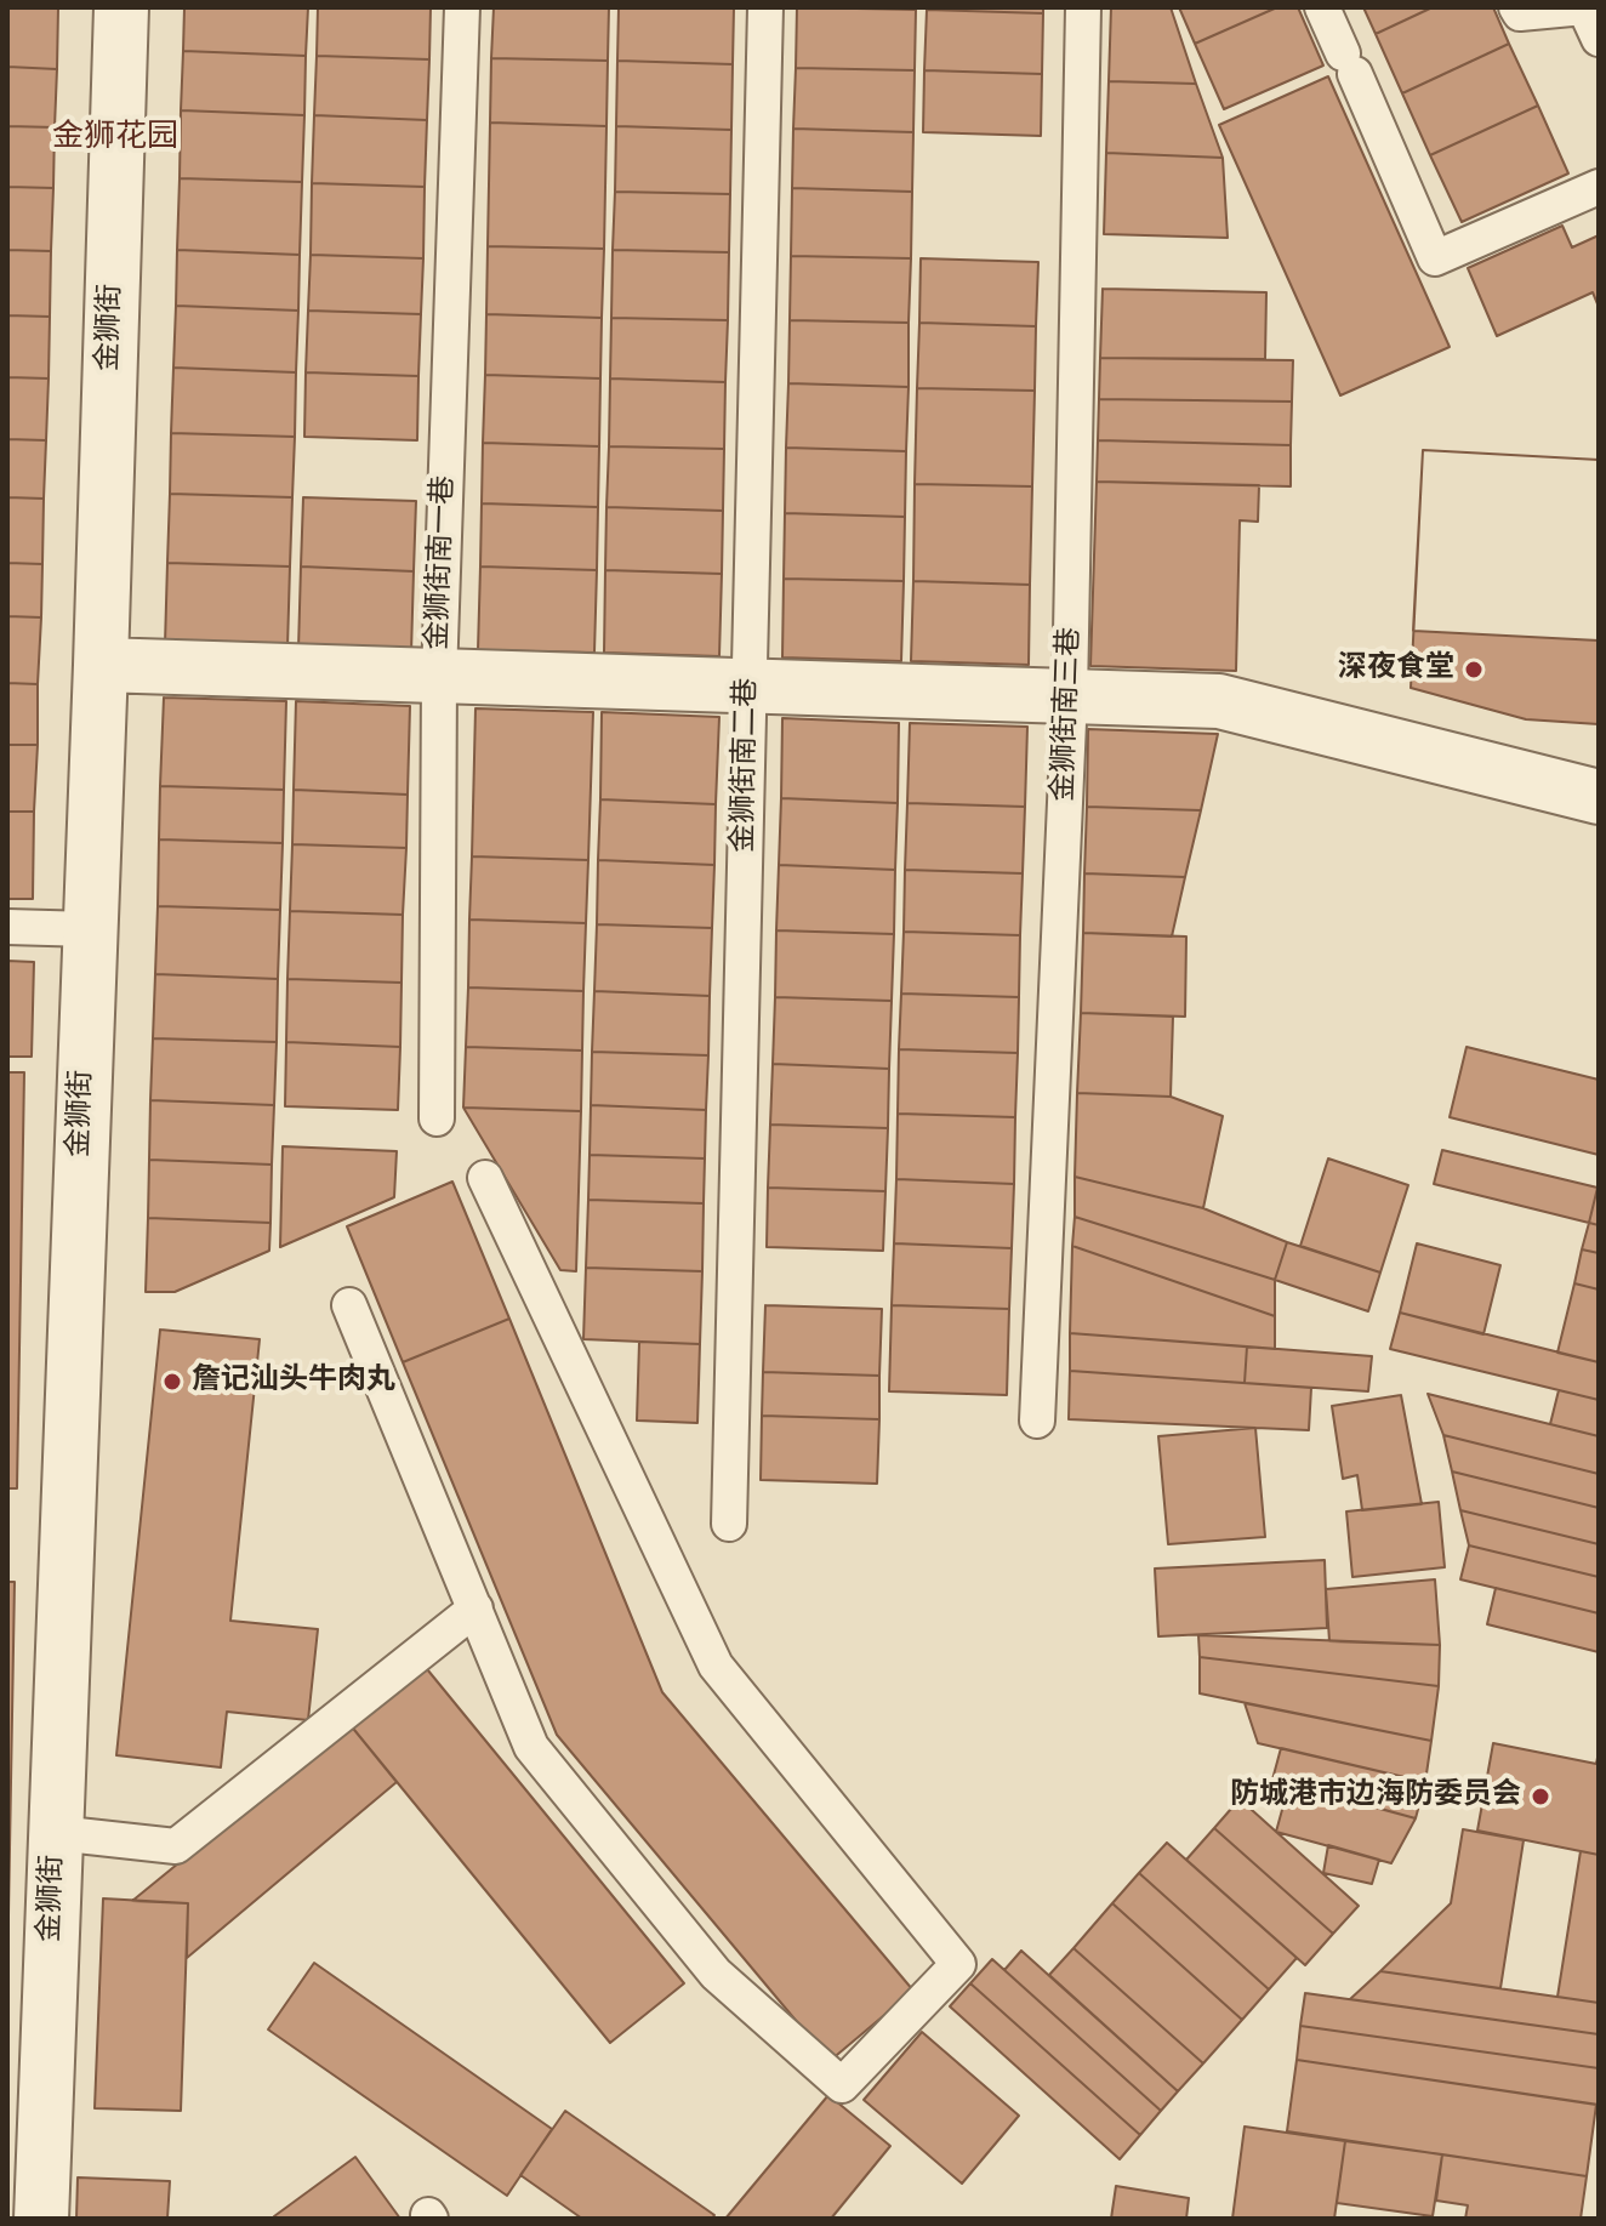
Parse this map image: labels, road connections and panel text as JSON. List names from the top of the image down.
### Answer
{
  "streets": {
    "street": ["金狮街"],
    "lane": ["金狮街南一巷", "金狮街南三巷", "金狮街南二巷"]
  },
  "districts": ["金狮花园"],
  "places": ["深夜食堂", "詹记汕头牛肉丸", "防城港市边海防委员会"]
}
